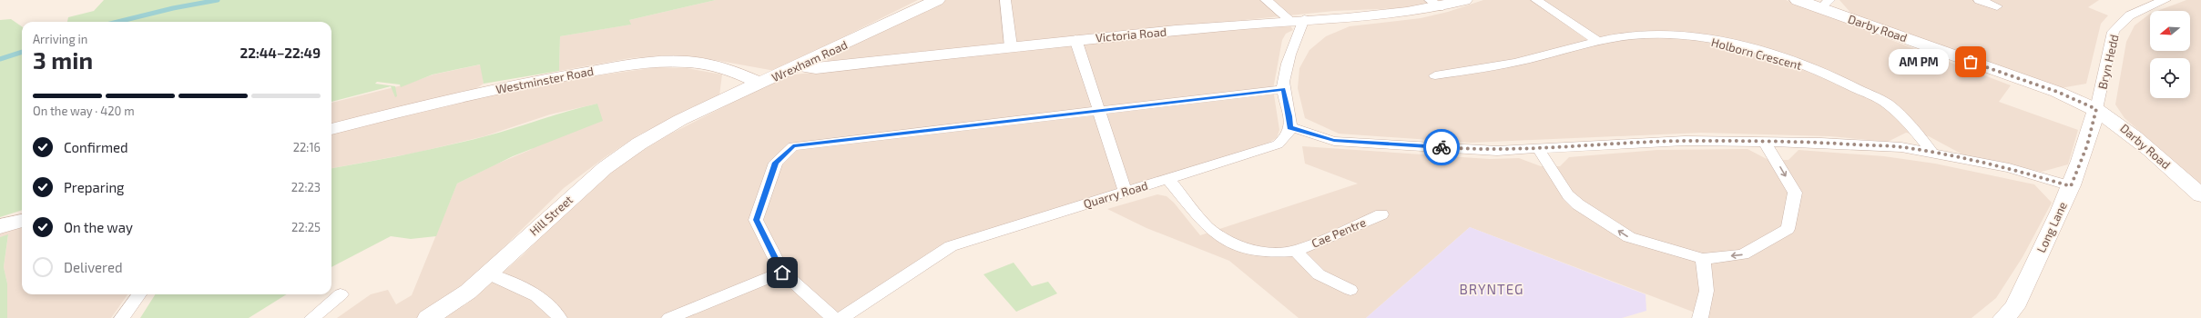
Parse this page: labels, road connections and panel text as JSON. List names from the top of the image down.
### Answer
{
  "streets": {
    "street": [
      "Darby Road",
      "Victoria Road",
      "Holborn Crescent",
      "Wrexham Road",
      "Bryn Hedd",
      "Westminster Road",
      "Quarry Road",
      "Hill Street",
      "Long Lane",
      "Cae Pentre"
    ]
  },
  "crossings": [
    ["Darby Road", "Bryn Hedd"],
    ["Darby Road", "Long Lane"],
    ["Victoria Road", "Wrexham Road"],
    ["Wrexham Road", "Westminster Road"],
    ["Wrexham Road", "Hill Street"],
    ["Bryn Hedd", "Long Lane"],
    ["Quarry Road", "Cae Pentre"]
  ],
  "districts": ["BRYNTEG"],
  "places": ["AM PM"],
  "north": "left",
  "page": {
    "heading": ["3 min", "Arriving in", "22:44–22:49"],
    "bubble": "AM PM",
    "bar": "On the way · 420 m",
    "list": [
      ["Confirmed", "22:16"],
      ["Preparing", "22:23"],
      ["On the way", "22:25"],
      "Delivered"
    ]
  }
}
